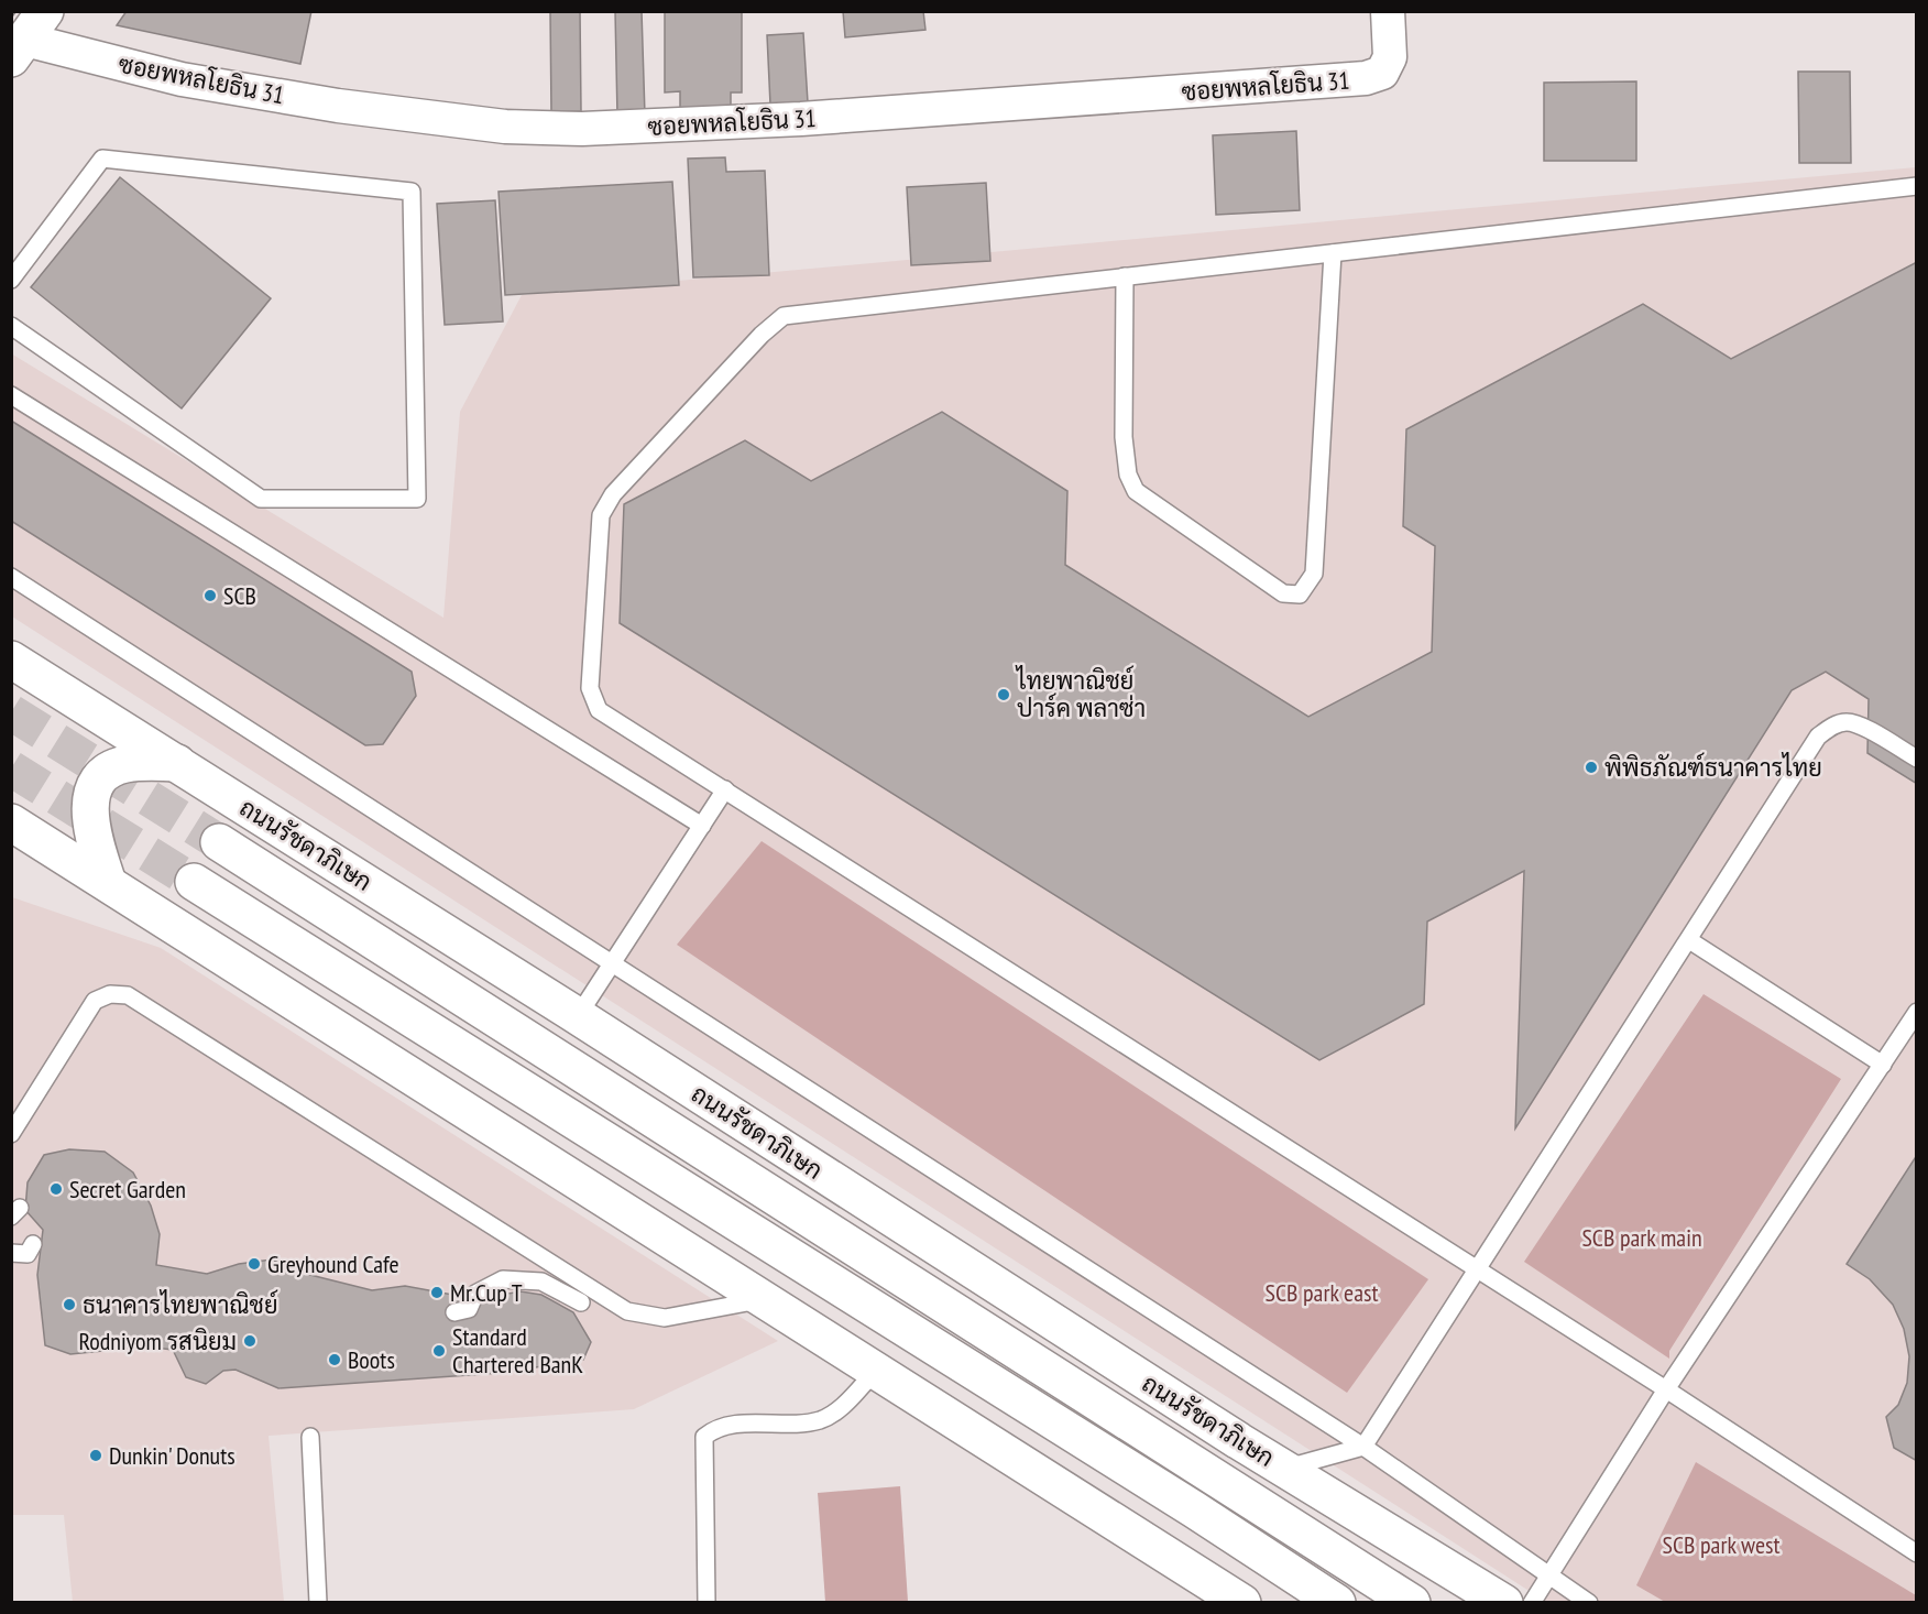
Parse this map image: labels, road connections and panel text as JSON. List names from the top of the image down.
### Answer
{
  "streets": {
    "main road": ["ถนนรัชดาภิเษก"],
    "street": ["ซอยพหลโยธิน 31"]
  },
  "parks": ["SCB park main", "SCB park east", "SCB park west"],
  "places": [
    "SCB",
    "ไทยพาณิชย์ ปาร์ค พลาซ่า",
    "พิพิธภัณฑ์ธนาคารไทย",
    "Secret Garden",
    "Greyhound Cafe",
    "Mr.Cup T",
    "ธนาคารไทยพาณิชย์",
    "Rodniyom รสนิยม",
    "Standard Chartered BanK",
    "Boots",
    "Dunkin' Donuts"
  ]
}
